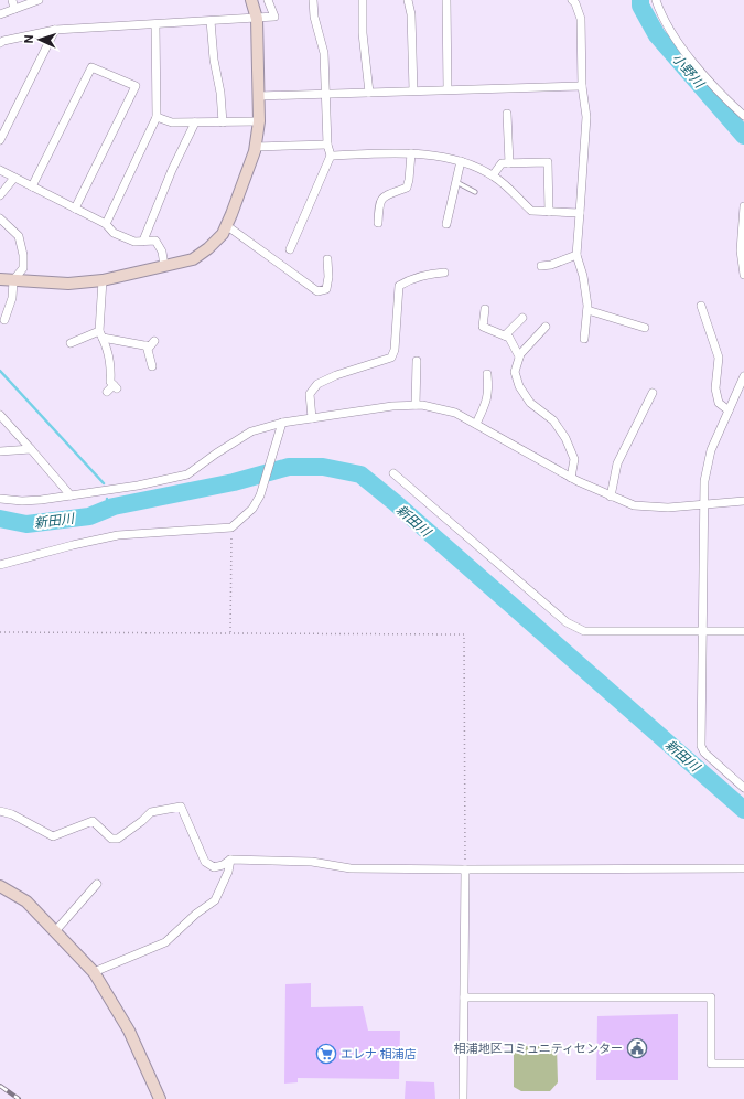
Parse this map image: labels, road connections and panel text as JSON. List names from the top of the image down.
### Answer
{
  "water": ["小野川", "新田川"],
  "places": {
    "public building": ["相浦地区コミュニティセンター"],
    "supermarket": ["エレナ 相浦店"]
  },
  "north": "left"
}
